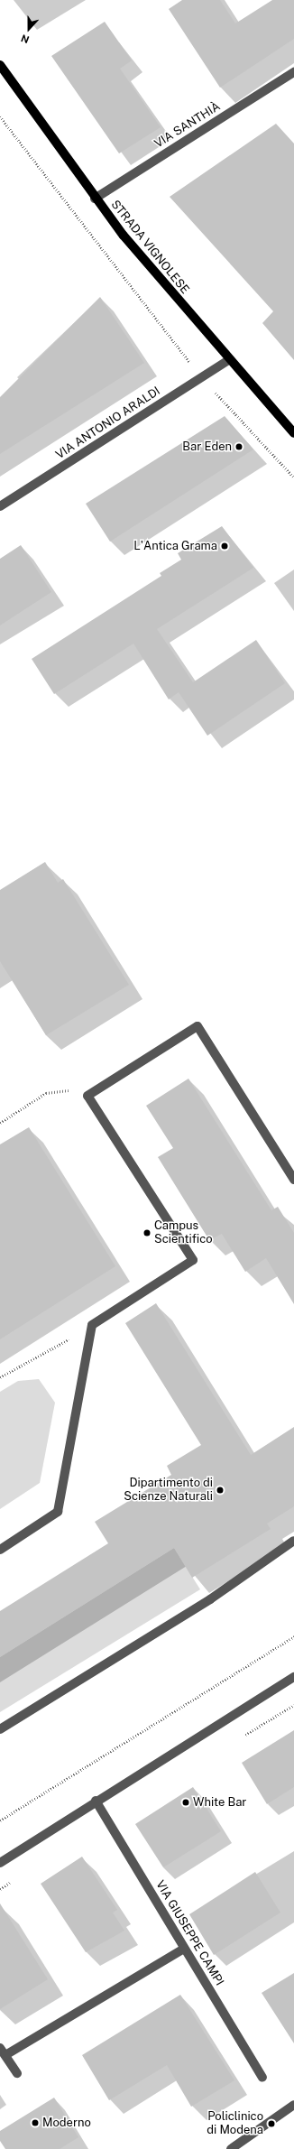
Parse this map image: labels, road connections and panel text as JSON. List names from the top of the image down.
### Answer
{
  "streets": {
    "main road": ["STRADA VIGNOLESE"],
    "street": ["VIA SANTHIÀ", "VIA ANTONIO ARALDI", "VIA GIUSEPPE CAMPI"]
  },
  "crossings": [
    ["VIA SANTHIÀ", "STRADA VIGNOLESE"],
    ["STRADA VIGNOLESE", "VIA ANTONIO ARALDI"]
  ],
  "places": [
    "Bar Eden",
    "L'Antica Grama",
    "Campus Scientifico",
    "Dipartimento di Scienze Naturali",
    "White Bar",
    "Moderno",
    "Policlinico di Modena"
  ],
  "north": "bottom"
}
